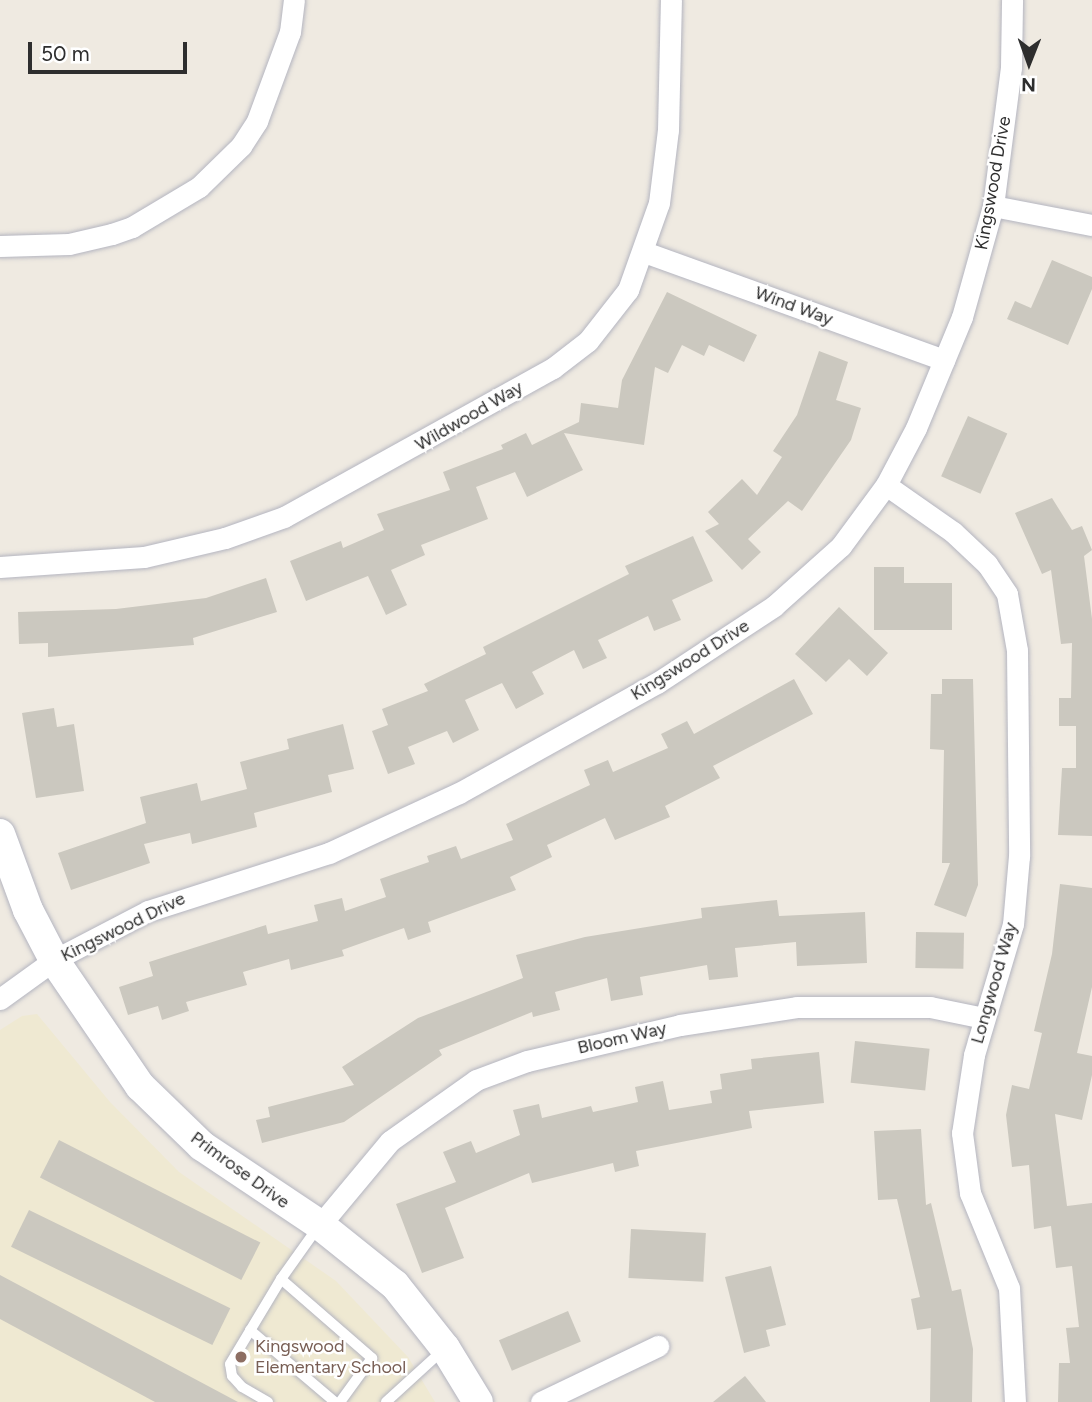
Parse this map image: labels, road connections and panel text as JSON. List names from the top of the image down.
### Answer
{
  "streets": {
    "street": [
      "Kingswood Drive",
      "Wind Way",
      "Wildwood Way",
      "Longwood Way",
      "Bloom Way",
      "Primrose Drive"
    ]
  },
  "crossings": [
    ["Kingswood Drive", "Wind Way"],
    ["Kingswood Drive", "Longwood Way"],
    ["Kingswood Drive", "Primrose Drive"],
    ["Wind Way", "Wildwood Way"],
    ["Longwood Way", "Bloom Way"],
    ["Bloom Way", "Primrose Drive"]
  ],
  "places": ["Kingswood Elementary School"],
  "scale_bar": "50 m",
  "north": "bottom"
}
